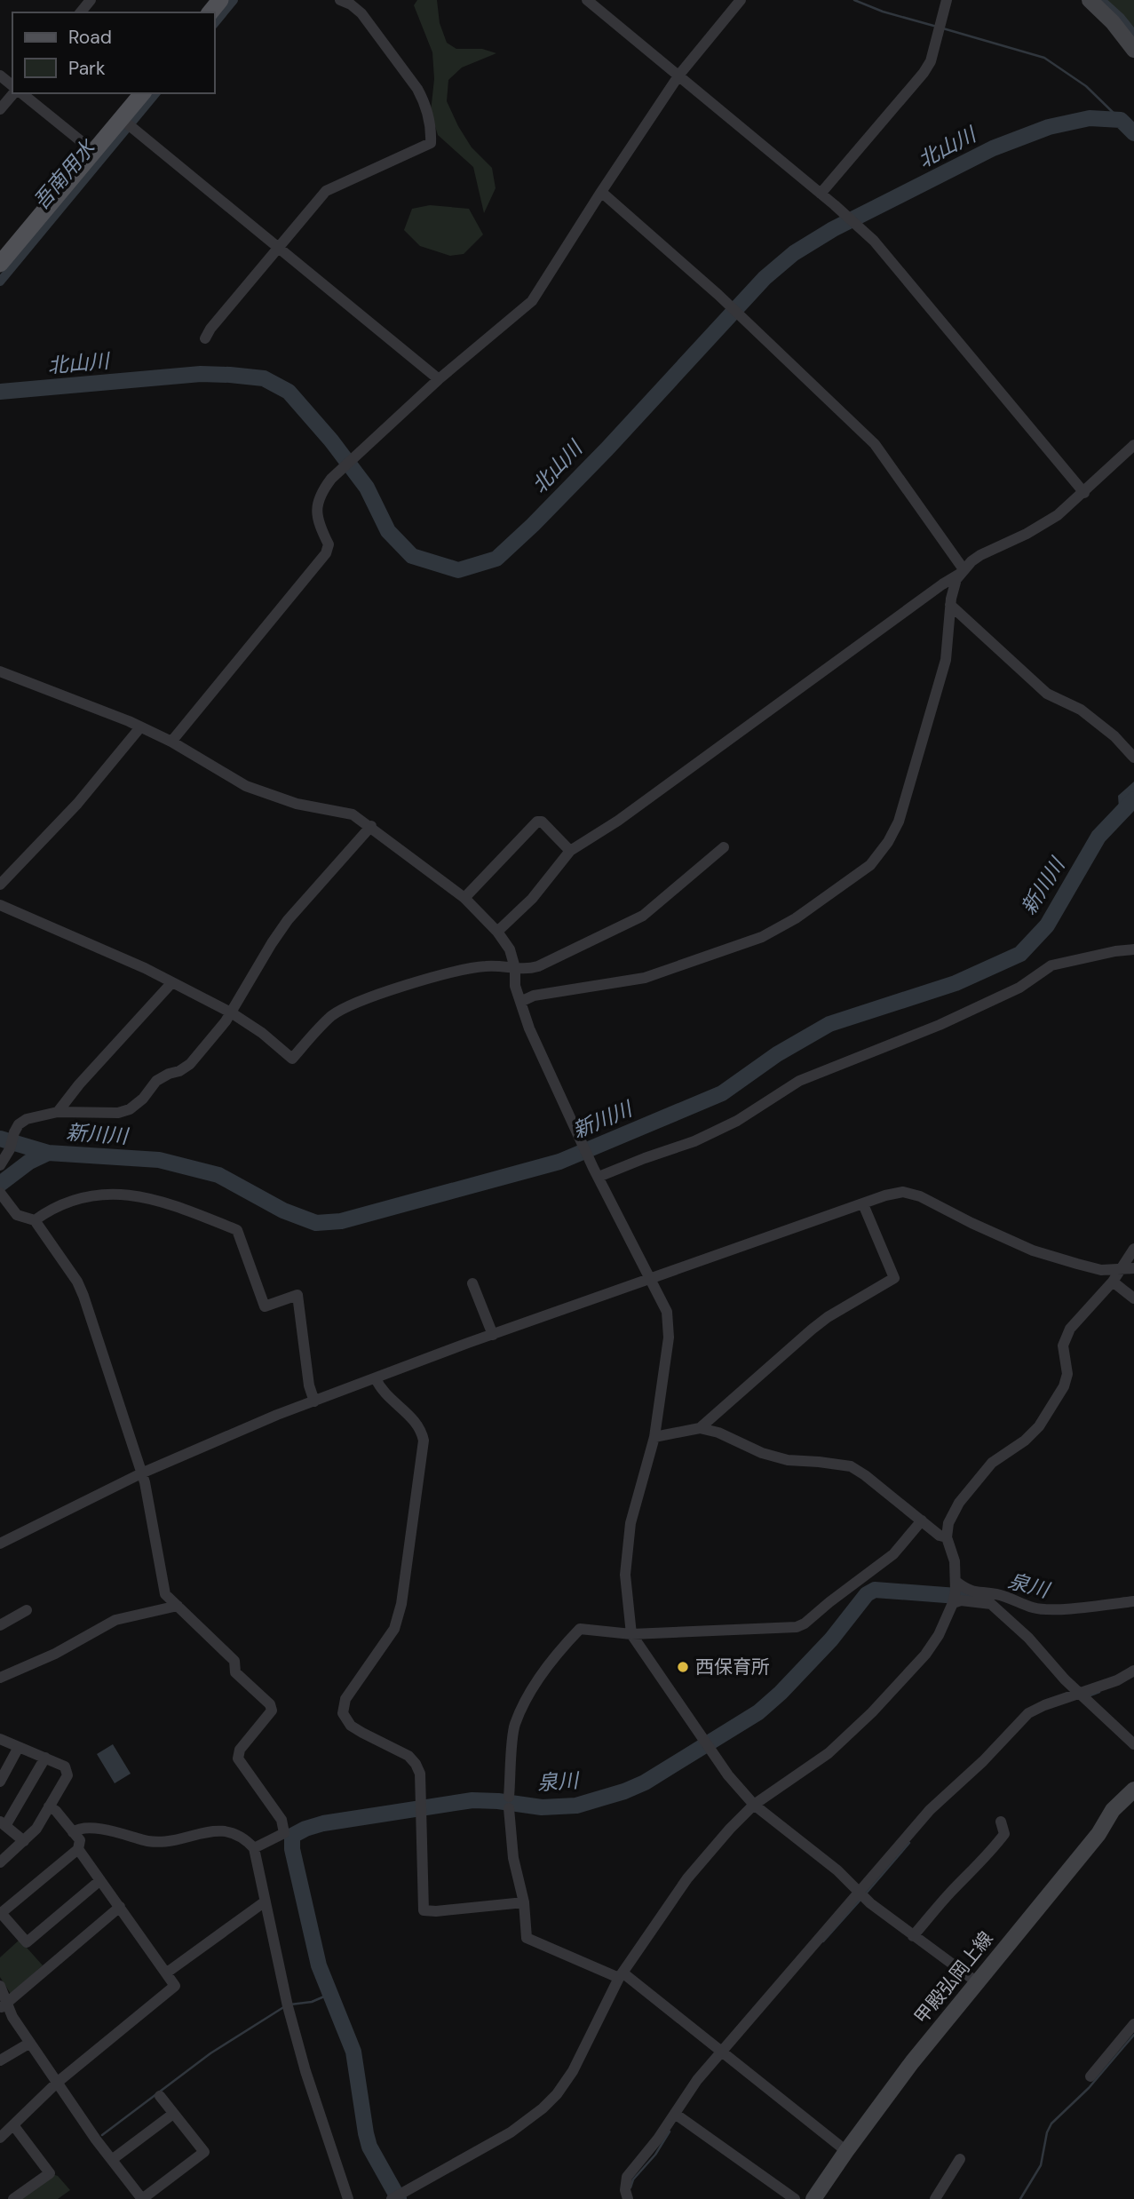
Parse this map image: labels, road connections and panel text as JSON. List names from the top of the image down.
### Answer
{
  "streets": {
    "main road": ["甲殿弘岡上線"]
  },
  "water": [
    "北山川",
    "吾南用水",
    "新川川",
    "泉川"
  ],
  "places": ["西保育所"],
  "legend": ["Road", "Park"]
}
